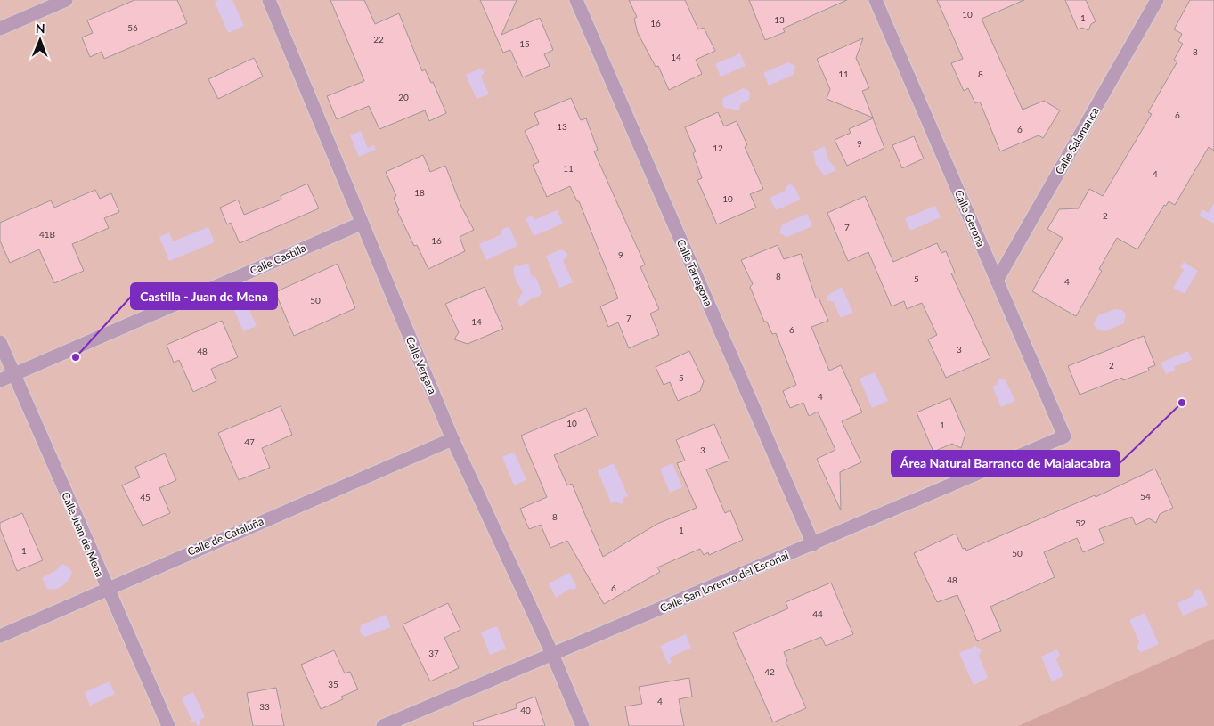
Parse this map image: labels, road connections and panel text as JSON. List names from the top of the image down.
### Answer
{
  "streets": {
    "street": [
      "Calle Salamanca",
      "Calle Gerona",
      "Calle Castilla",
      "Calle Tarragona",
      "Calle Vergara",
      "Calle Juan de Mena",
      "Calle de Cataluña",
      "Calle San Lorenzo del Escorial"
    ]
  },
  "crossings": [
    ["Calle Salamanca", "Calle Gerona"],
    ["Calle Gerona", "Calle San Lorenzo del Escorial"],
    ["Calle Castilla", "Calle Vergara"],
    ["Calle Castilla", "Calle Juan de Mena"],
    ["Calle Tarragona", "Calle San Lorenzo del Escorial"],
    ["Calle Vergara", "Calle de Cataluña"],
    ["Calle Vergara", "Calle San Lorenzo del Escorial"],
    ["Calle Juan de Mena", "Calle de Cataluña"]
  ],
  "places": ["Castilla - Juan de Mena", "Área Natural Barranco de Majalacabra"],
  "house_numbers": [
    "10",
    "1",
    "13",
    "16",
    "56",
    "22",
    "15",
    "8",
    "14",
    "11",
    "8",
    "20",
    "6",
    "13",
    "6",
    "9",
    "12",
    "11",
    "4",
    "18",
    "10",
    "2",
    "7",
    "41B",
    "16",
    "9",
    "8",
    "5",
    "4",
    "50",
    "7",
    "14",
    "6",
    "3",
    "48",
    "2",
    "5",
    "4",
    "10",
    "1",
    "47",
    "3",
    "54",
    "45",
    "8",
    "52",
    "1",
    "1",
    "50",
    "48",
    "6",
    "44",
    "37",
    "42",
    "35",
    "4",
    "33",
    "40"
  ],
  "north": "top"
}
